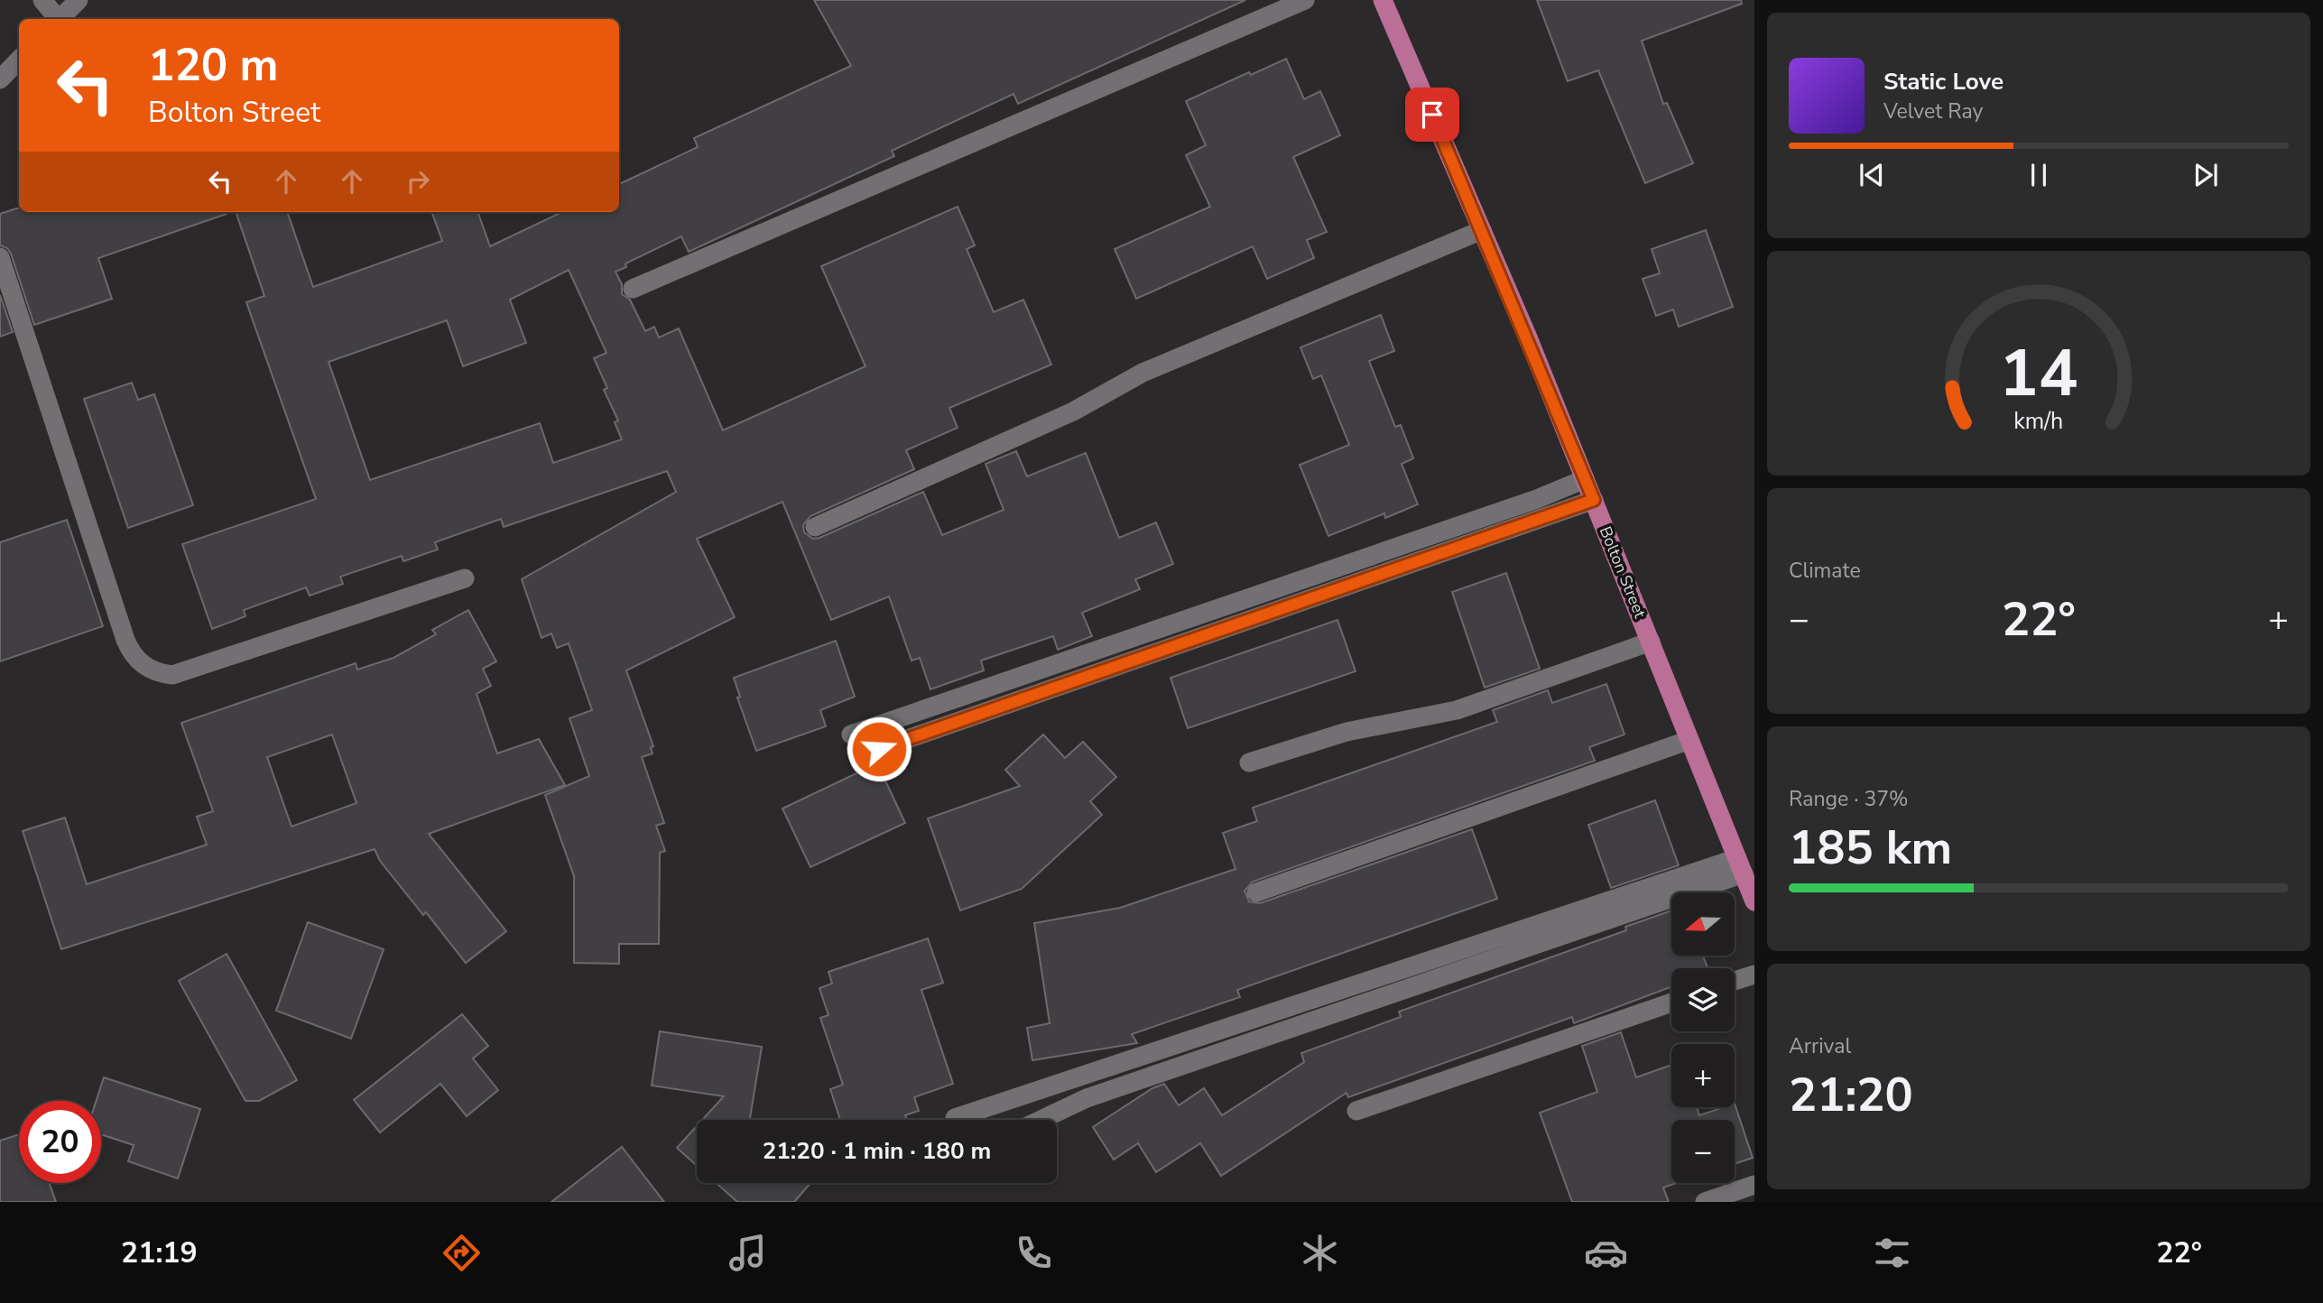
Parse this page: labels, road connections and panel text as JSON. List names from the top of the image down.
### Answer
{
  "streets": {
    "main road": ["Bolton Street"]
  },
  "north": "left",
  "page": {
    "turn": ["120 m", "Bolton Street"],
    "song": ["Static Love", "Velvet Ray"],
    "tile": [
      "Climate",
      ["Range · 37%", "185 km"],
      ["Arrival", "21:20"]
    ],
    "heat": ["−", "22°", "+"],
    "map_buttons": ["+", "−"],
    "limit": "20",
    "trip": "21:20 · 1 min · 180 m",
    "tabs": ["21:19", "22°"],
    "gauge": ["14", "km/h"]
  }
}
